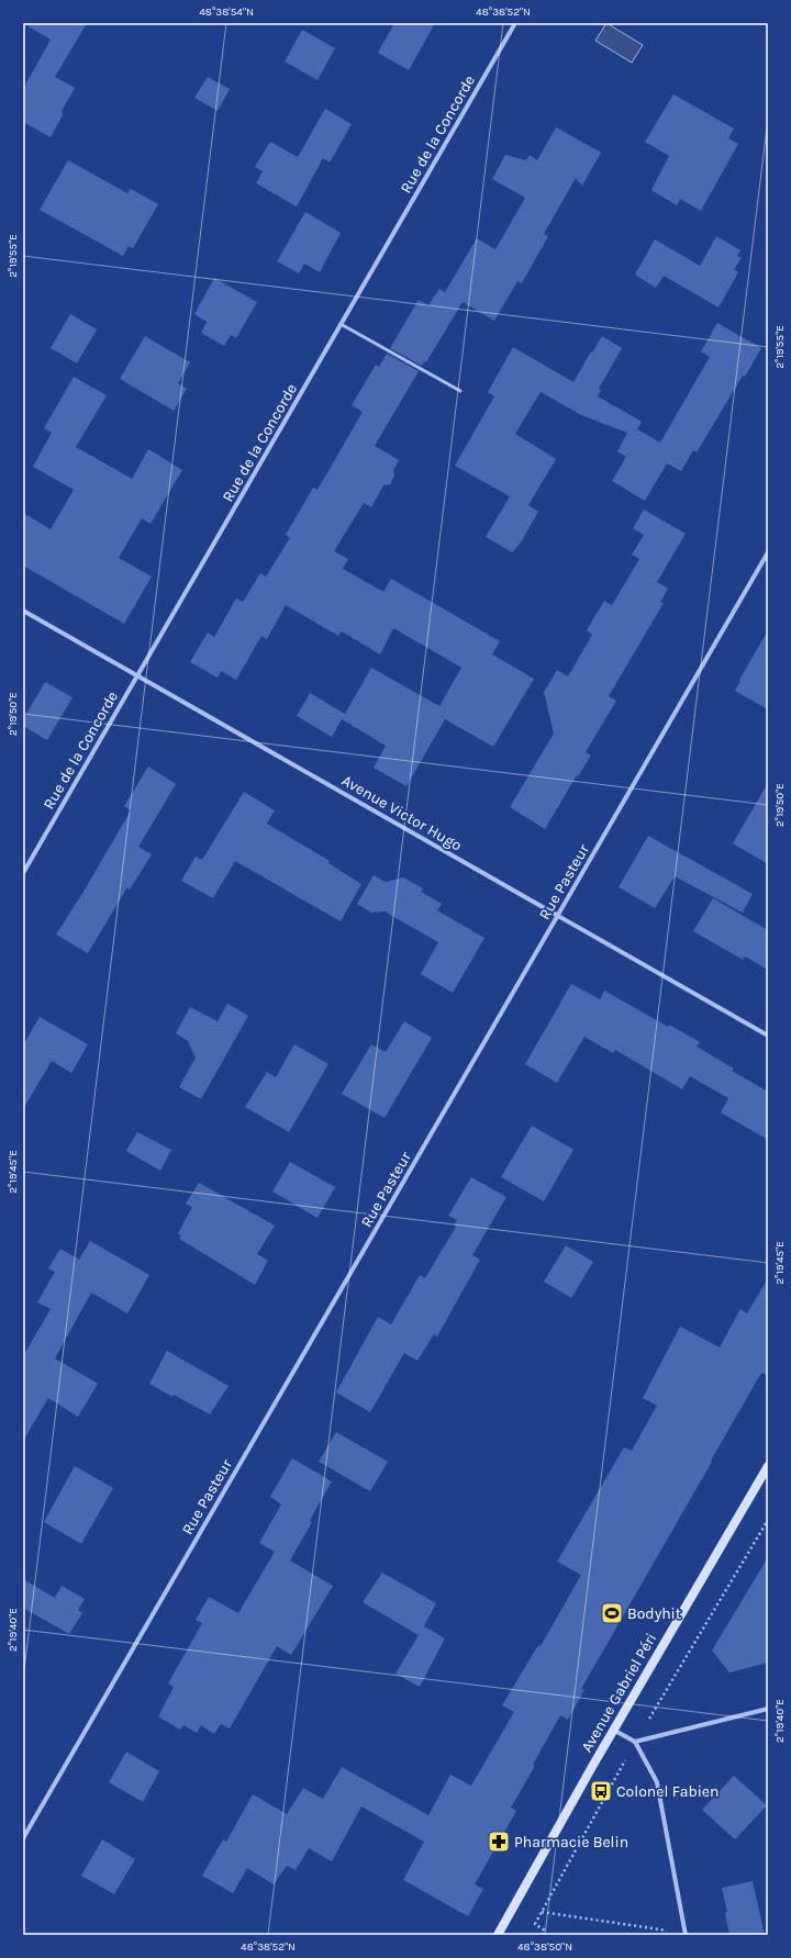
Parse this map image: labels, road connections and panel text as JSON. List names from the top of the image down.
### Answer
{
  "streets": {
    "street": [
      "Rue de la Concorde",
      "Avenue Victor Hugo",
      "Rue Pasteur",
      "Avenue Gabriel Péri"
    ]
  },
  "crossings": [
    ["Rue de la Concorde", "Avenue Victor Hugo"],
    ["Avenue Victor Hugo", "Rue Pasteur"]
  ],
  "places": {
    "sports": ["Bodyhit"],
    "bus stop": ["Colonel Fabien"],
    "pharmacy": ["Pharmacie Belin"]
  },
  "coordinates": [
    "48°38'54\"N",
    "48°38'52\"N",
    "2°19'55\"E",
    "2°19'50\"E",
    "2°19'45\"E",
    "2°19'40\"E",
    "48°38'50\"N"
  ]
}
